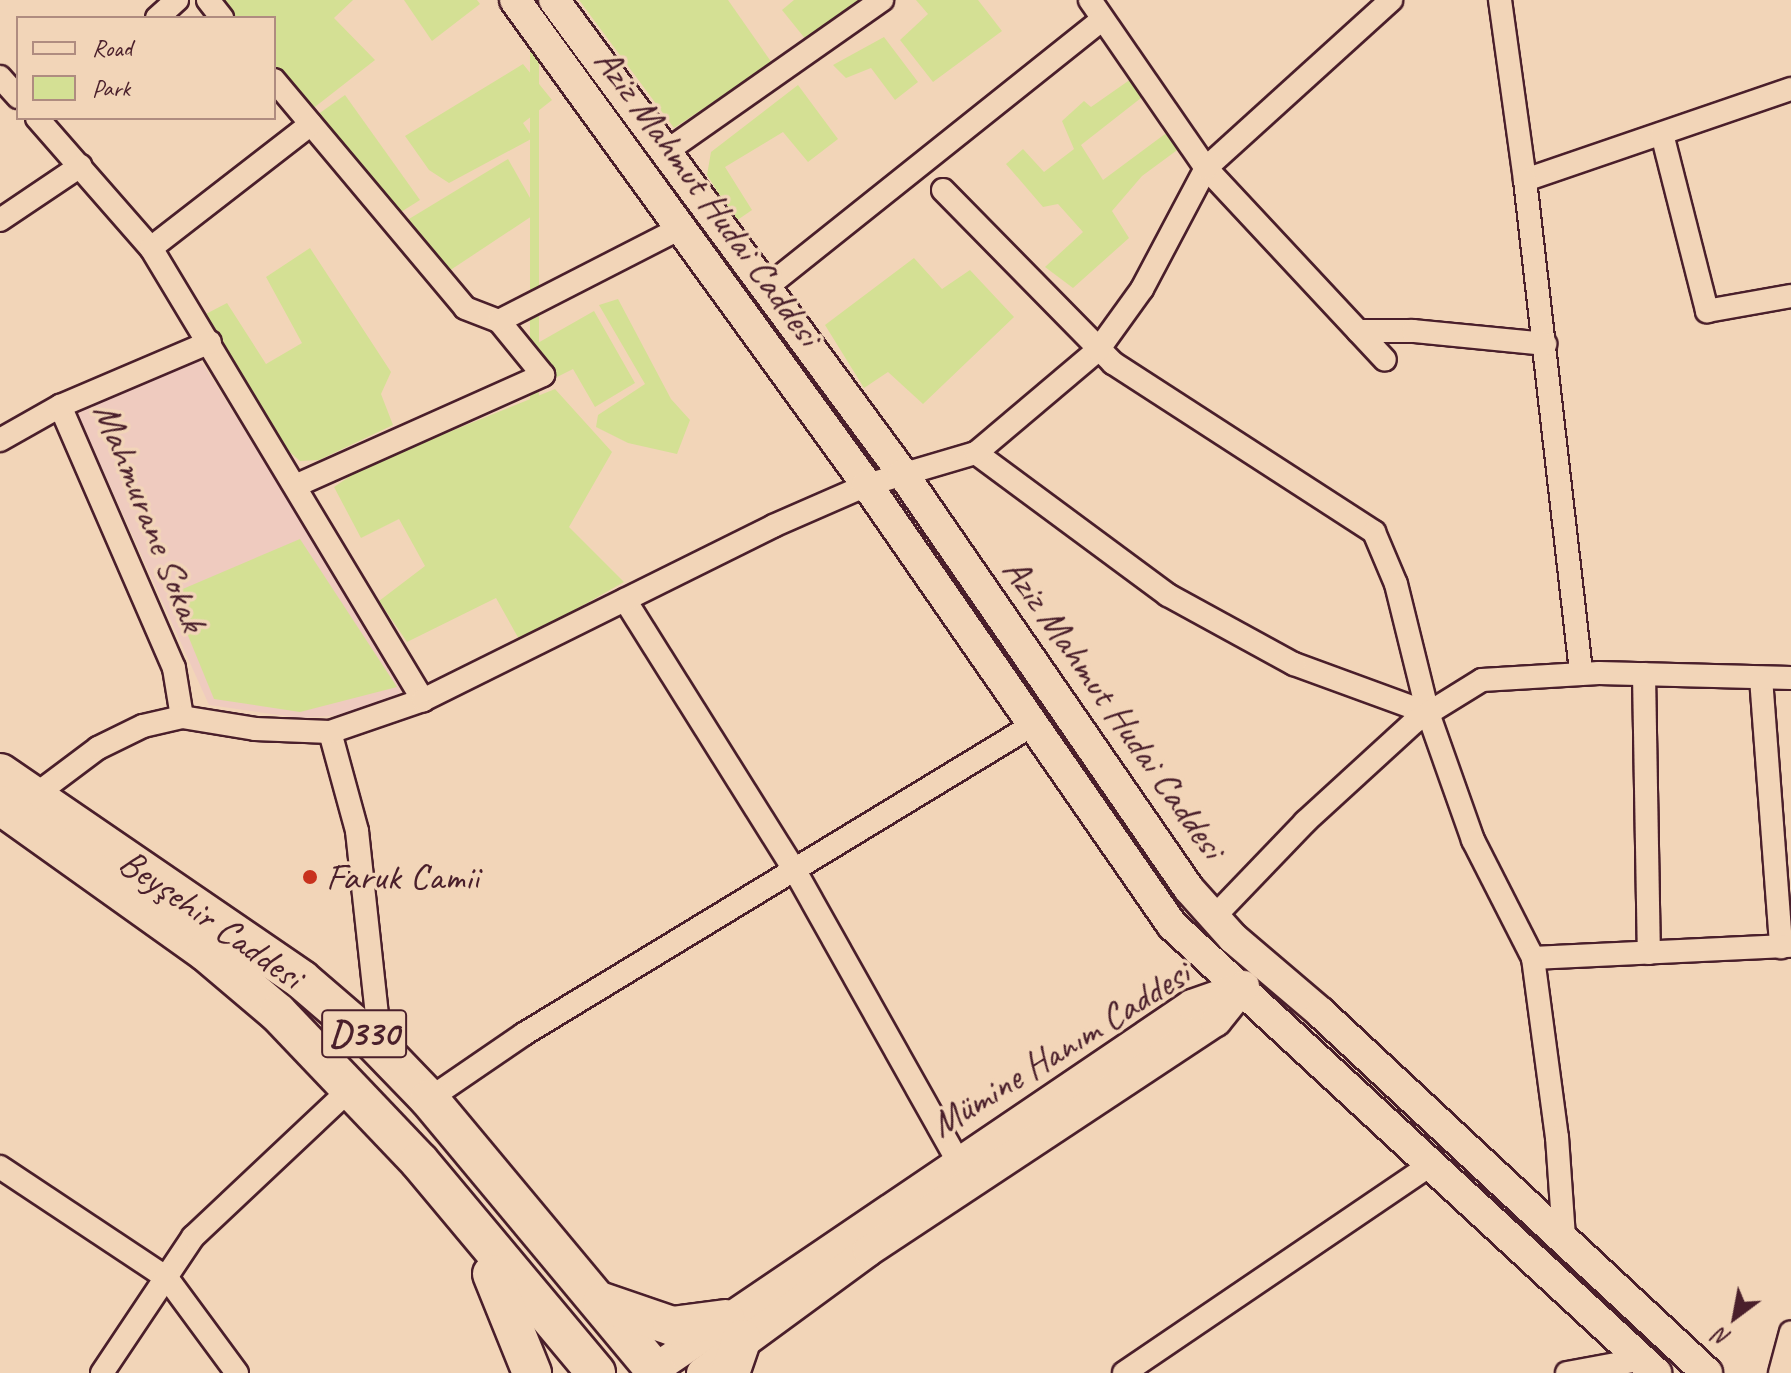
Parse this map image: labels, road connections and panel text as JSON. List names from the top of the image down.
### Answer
{
  "streets": {
    "highway": ["Beyşehir Caddesi", "D330"],
    "street": ["Aziz Mahmut Hudai Caddesi", "Mahmurane Sokak", "Mümine Hanım Caddesi"]
  },
  "crossings": [
    ["Aziz Mahmut Hudai Caddesi", "Mümine Hanım Caddesi"],
    ["Beyşehir Caddesi", "Mümine Hanım Caddesi"]
  ],
  "places": ["Faruk Camii"],
  "legend": ["Road", "Park"],
  "north": "bottom left"
}
